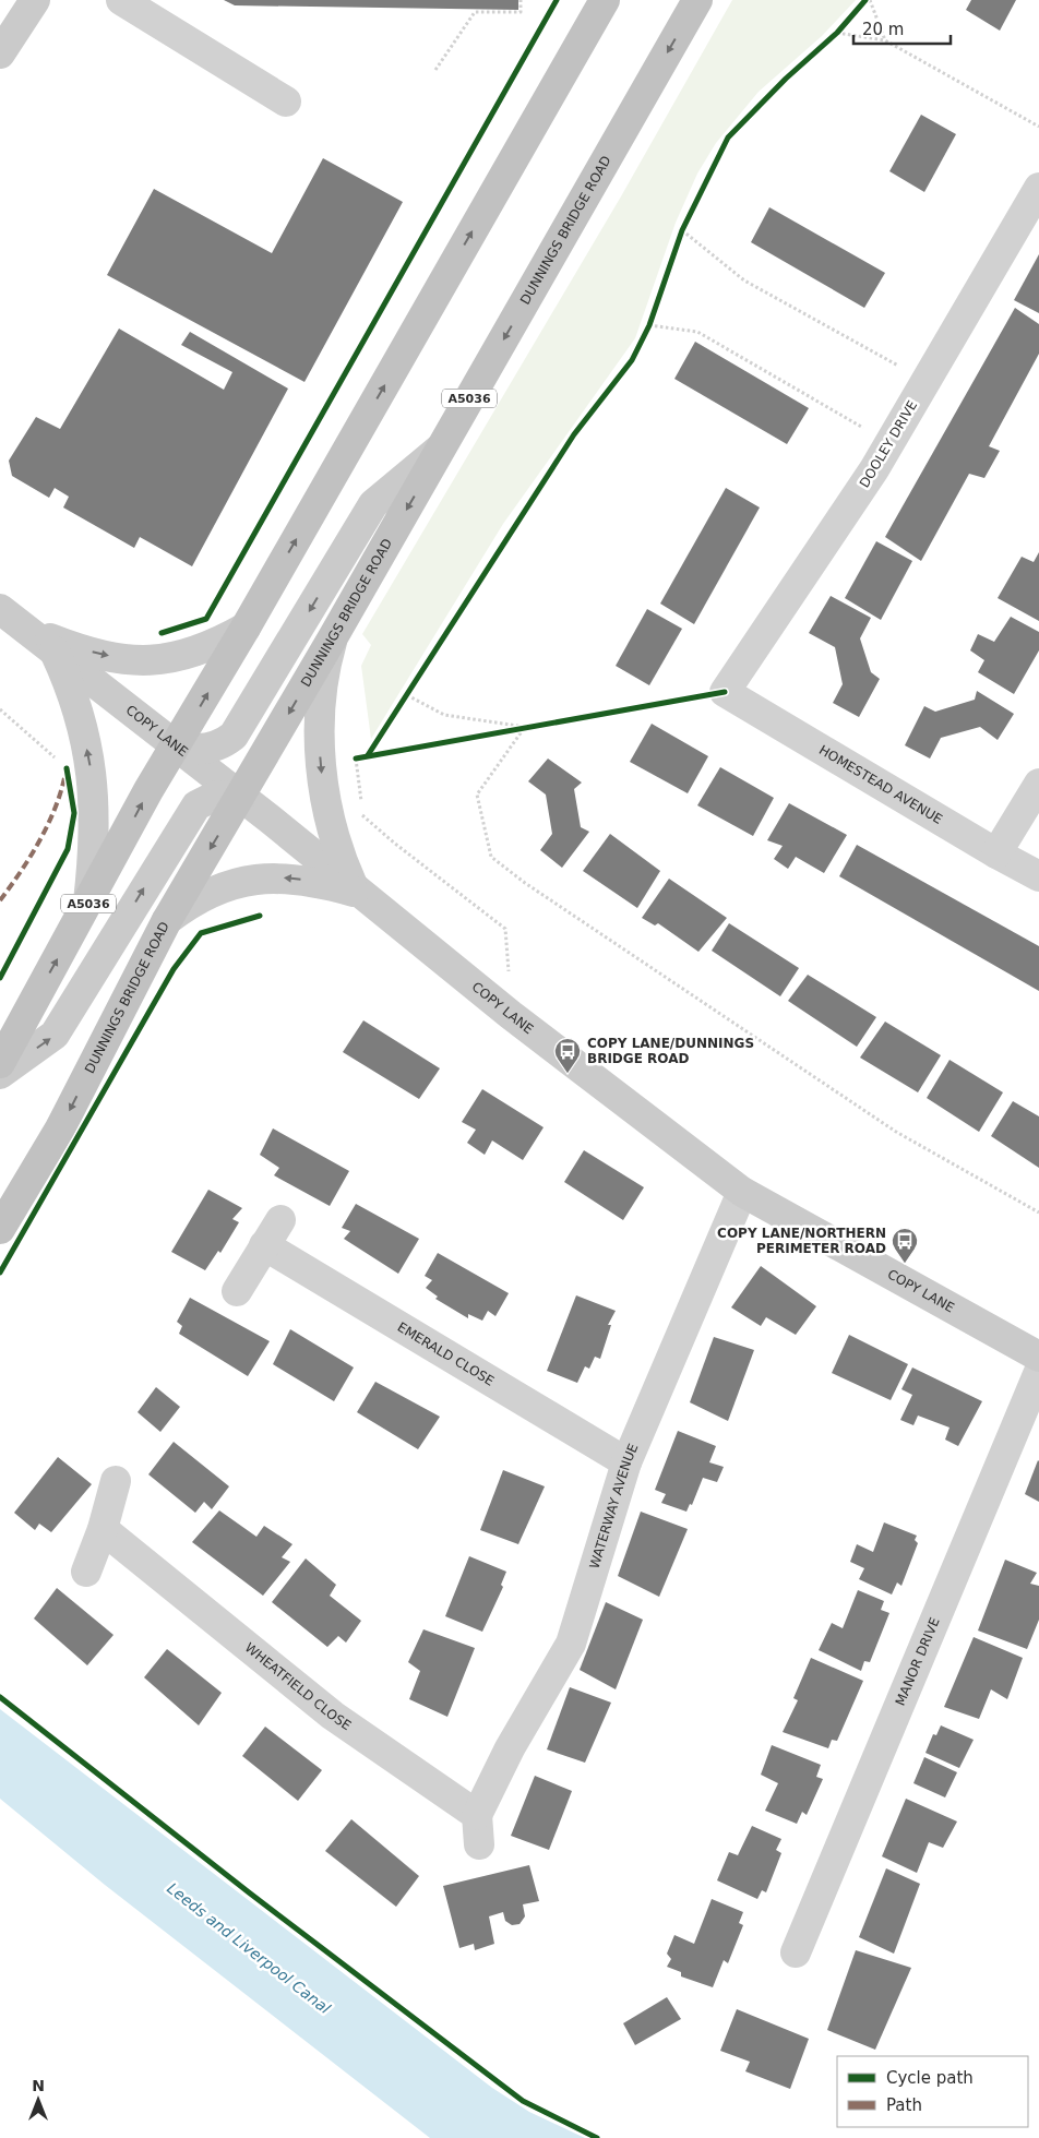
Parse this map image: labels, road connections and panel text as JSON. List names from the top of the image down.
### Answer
{
  "streets": {
    "highway": ["DUNNINGS BRIDGE ROAD", "A5036"],
    "main road": ["COPY LANE"],
    "street": [
      "DOOLEY DRIVE",
      "HOMESTEAD AVENUE",
      "EMERALD CLOSE",
      "WATERWAY AVENUE",
      "MANOR DRIVE",
      "WHEATFIELD CLOSE"
    ]
  },
  "crossings": [
    ["DUNNINGS BRIDGE ROAD", "COPY LANE"],
    ["A5036", "COPY LANE"],
    ["DOOLEY DRIVE", "HOMESTEAD AVENUE"],
    ["COPY LANE", "WATERWAY AVENUE"],
    ["EMERALD CLOSE", "WATERWAY AVENUE"],
    ["WATERWAY AVENUE", "WHEATFIELD CLOSE"]
  ],
  "water": ["Leeds and Liverpool Canal"],
  "places": {
    "bus stop": ["COPY LANE/DUNNINGS BRIDGE ROAD", "COPY LANE/NORTHERN PERIMETER ROAD"]
  },
  "legend": ["Cycle path", "Path"],
  "scale_bar": "20 m",
  "north": "top"
}
